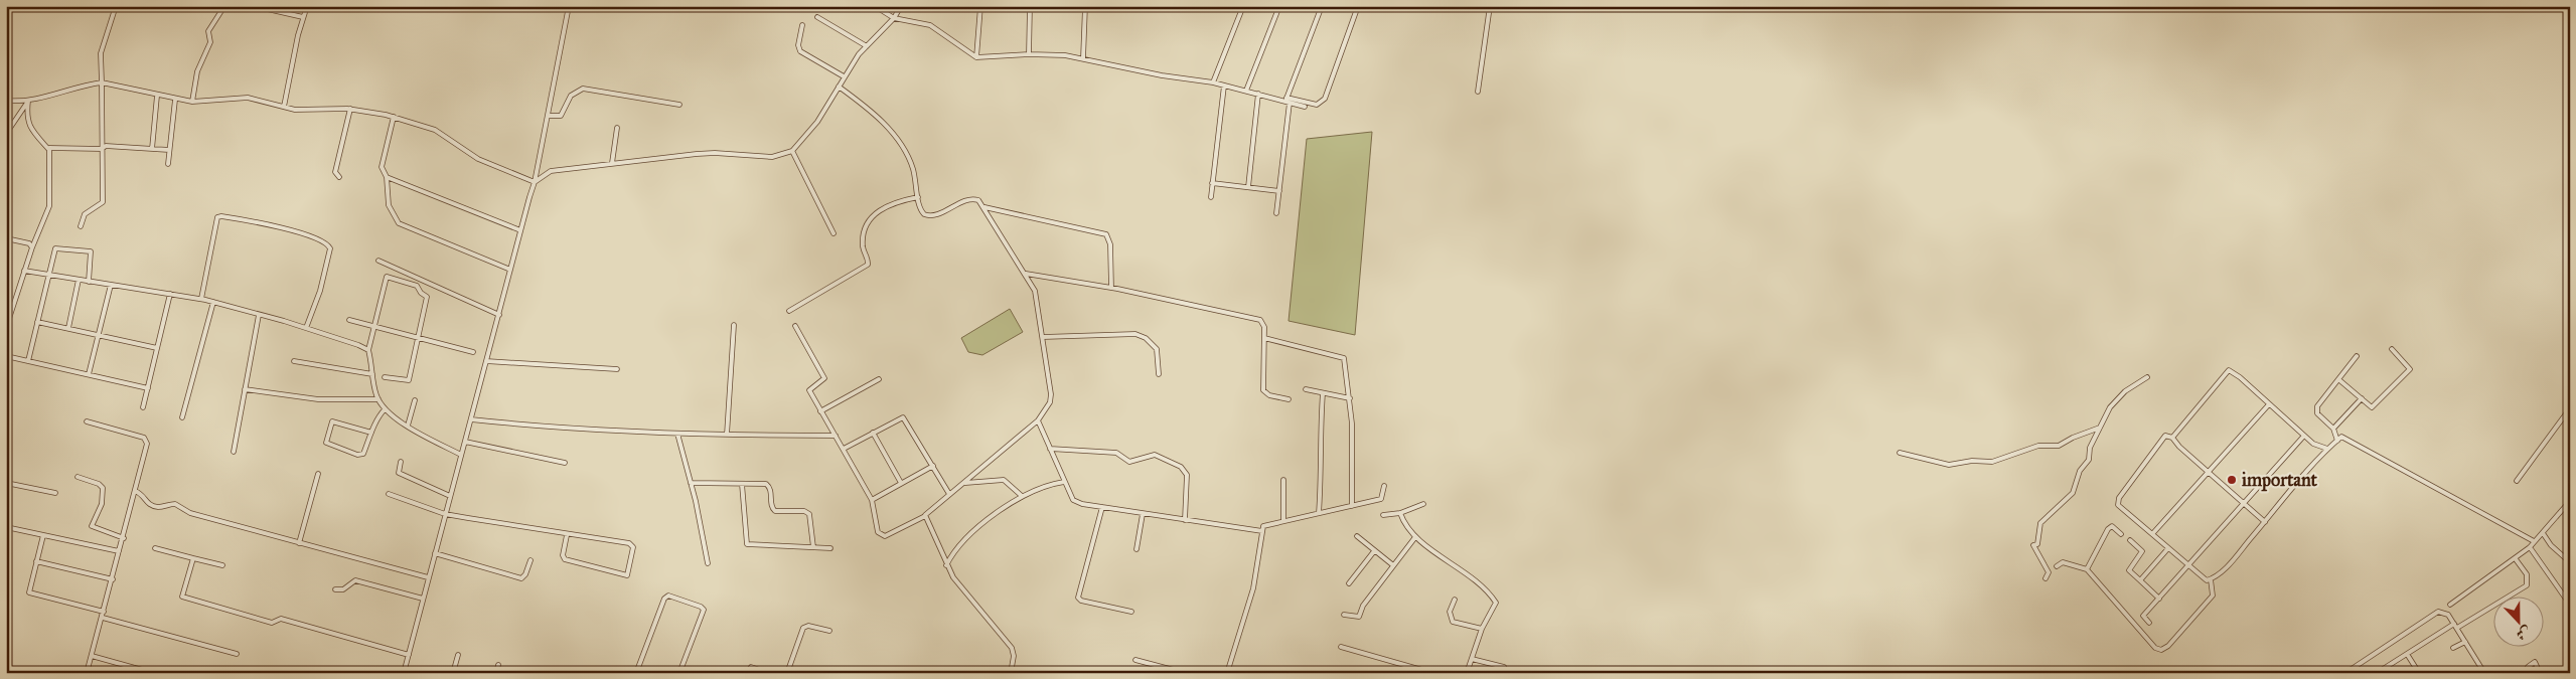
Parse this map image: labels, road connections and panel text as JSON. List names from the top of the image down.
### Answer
{
  "places": ["important"],
  "north": "bottom"
}
